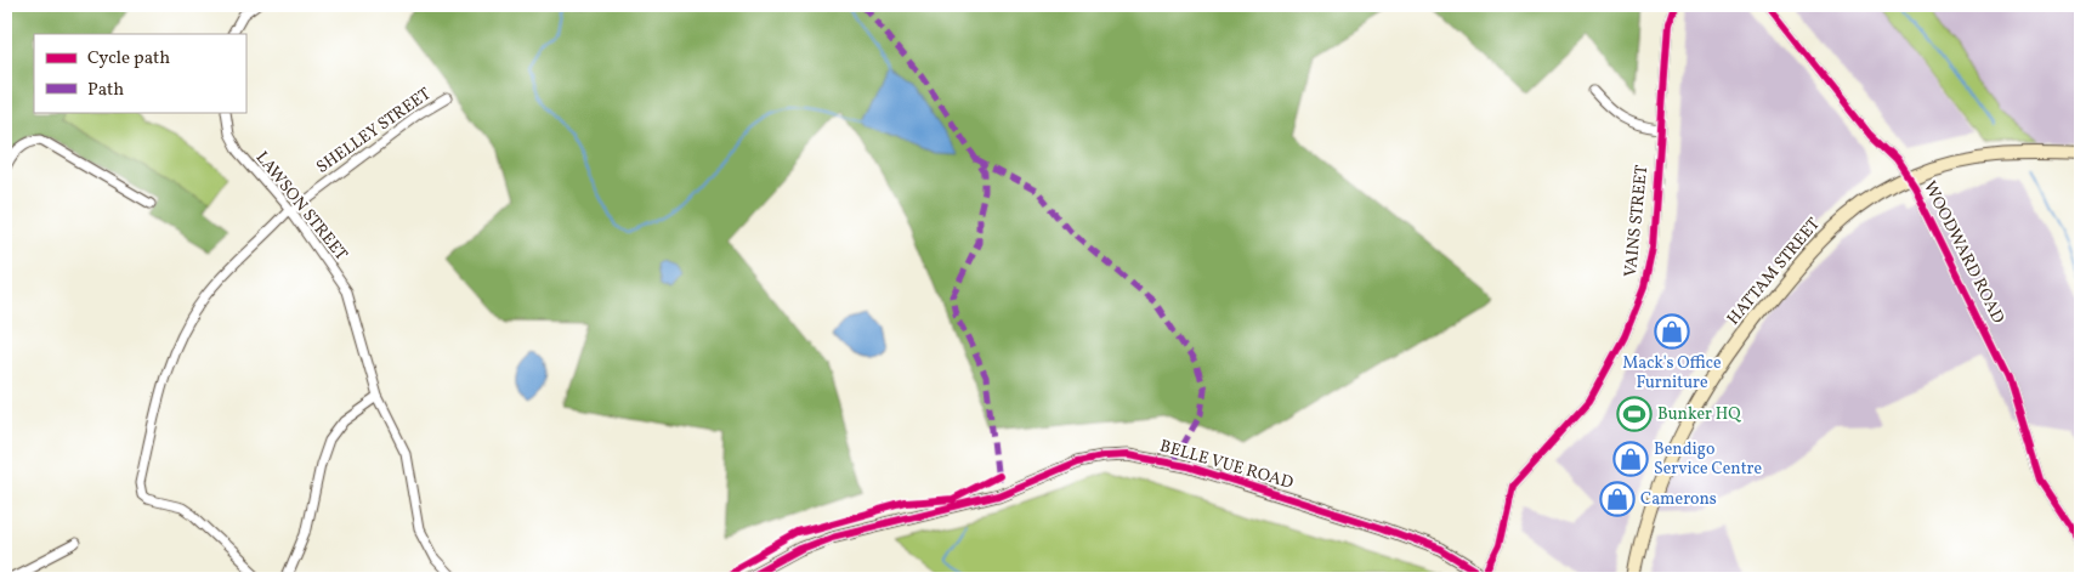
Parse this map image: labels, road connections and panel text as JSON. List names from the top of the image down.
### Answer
{
  "streets": {
    "main road": ["HATTAM STREET"],
    "street": [
      "SHELLEY STREET",
      "LAWSON STREET",
      "VAINS STREET",
      "WOODWARD ROAD",
      "BELLE VUE ROAD"
    ]
  },
  "crossings": [
    ["SHELLEY STREET", "LAWSON STREET"],
    ["VAINS STREET", "BELLE VUE ROAD"],
    ["WOODWARD ROAD", "HATTAM STREET"]
  ],
  "places": {
    "shop": ["Mack's Office Furniture", "Bendigo Service Centre", "Camerons"],
    "sports": ["Bunker HQ"]
  },
  "legend": ["Cycle path", "Path"]
}
